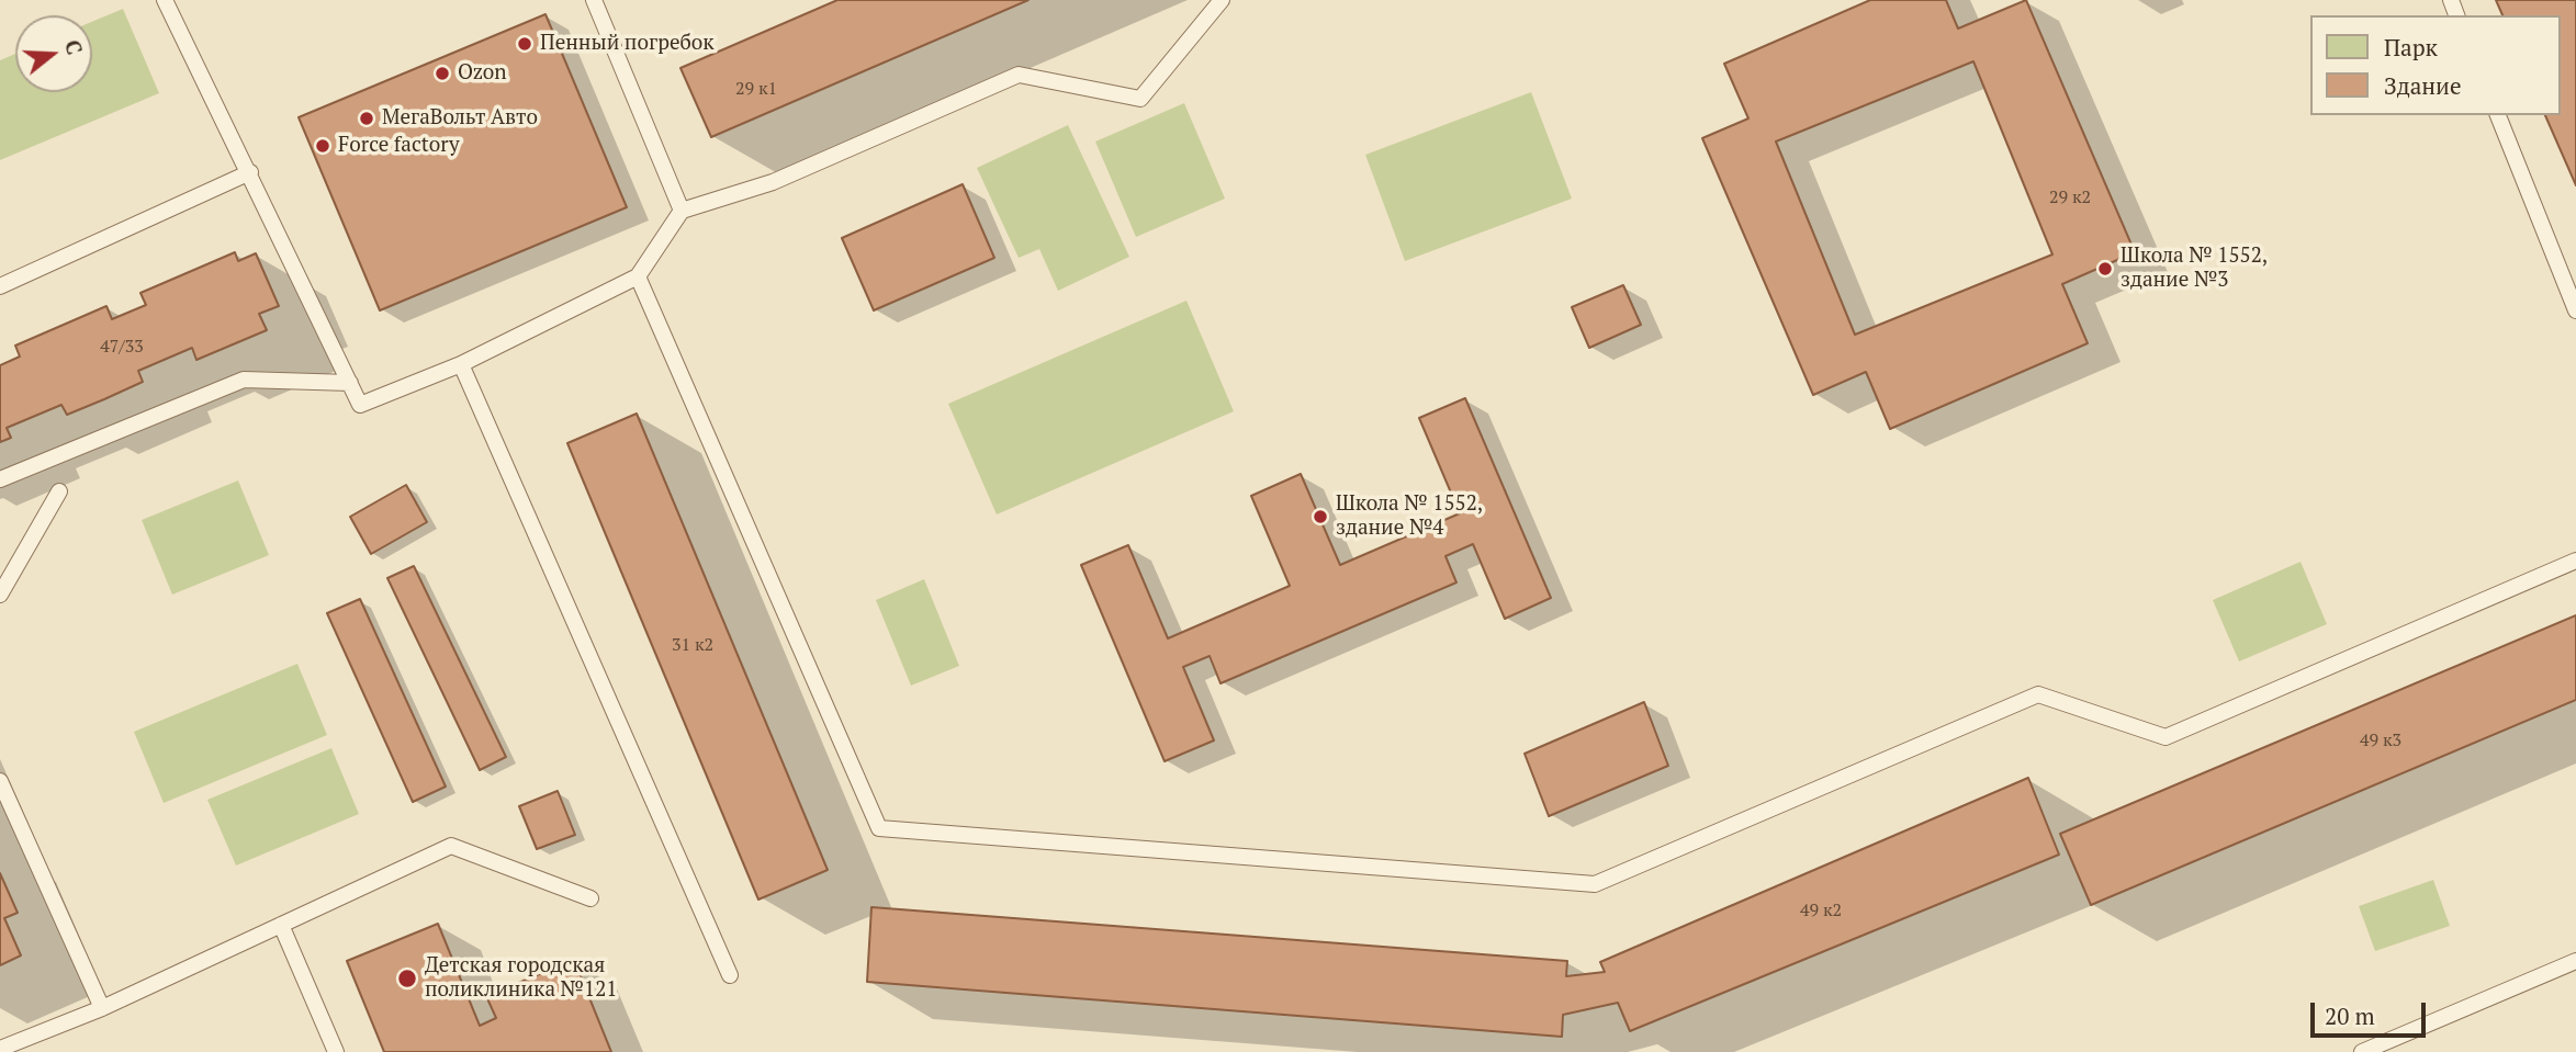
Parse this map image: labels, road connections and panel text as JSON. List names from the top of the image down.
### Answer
{
  "places": [
    "Пенный погребок",
    "Ozon",
    "МегаВольт Авто",
    "Force factory",
    "Школа № 1552, здание №3",
    "Школа № 1552, здание №4",
    "Детская городская поликлиника №121"
  ],
  "house_numbers": [
    "29 к1",
    "29 к2",
    "47/33",
    "31 к2",
    "49 к3",
    "49 к2"
  ],
  "legend": ["Парк", "Здание"],
  "scale_bar": "20 m",
  "north": "right"
}
